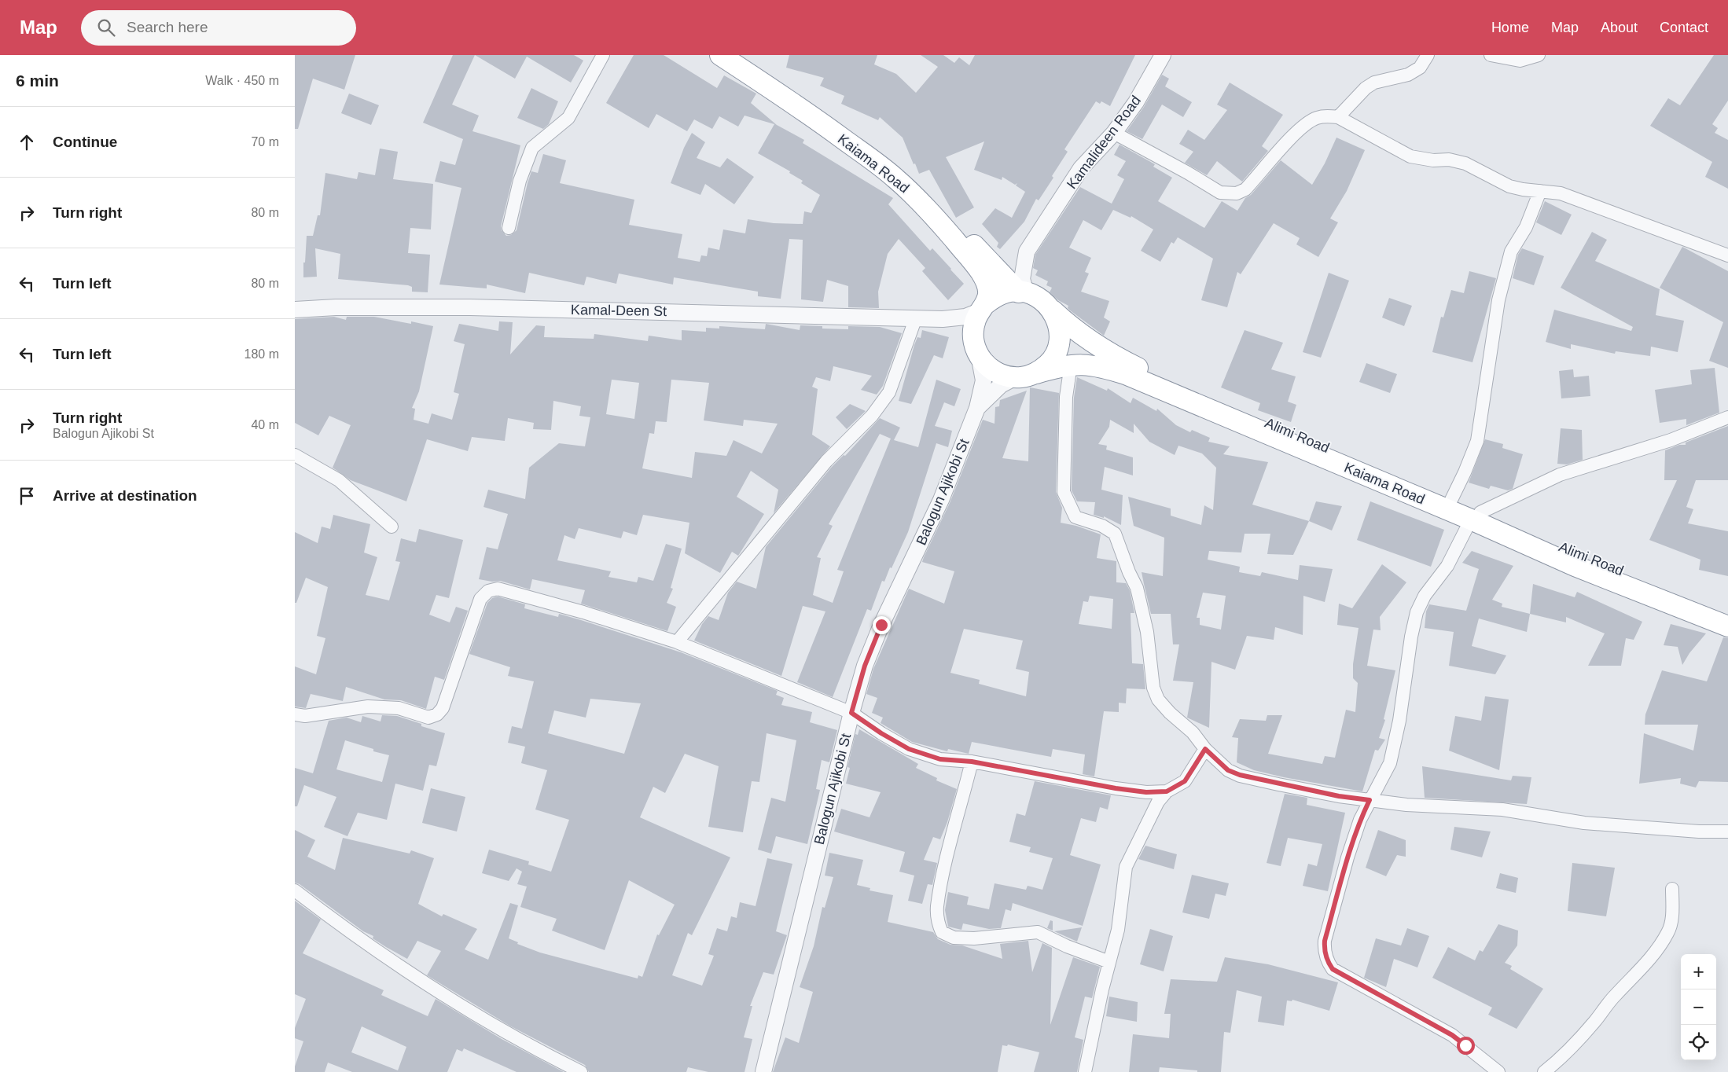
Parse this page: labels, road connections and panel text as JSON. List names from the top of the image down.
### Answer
{
  "streets": {
    "highway": ["Kaiama Road", "Alimi Road"],
    "street": ["Kamalideen Road", "Kamal-Deen St", "Balogun Ajikobi St"]
  },
  "crossings": [
    ["Kamalideen Road", "Kaiama Road"],
    ["Kamalideen Road", "Kamal-Deen St"],
    ["Kamalideen Road", "Alimi Road"],
    ["Kamalideen Road", "Balogun Ajikobi St"],
    ["Kaiama Road", "Kamal-Deen St"],
    ["Kaiama Road", "Alimi Road"],
    ["Kaiama Road", "Balogun Ajikobi St"],
    ["Kamal-Deen St", "Alimi Road"],
    ["Kamal-Deen St", "Balogun Ajikobi St"],
    ["Alimi Road", "Balogun Ajikobi St"]
  ],
  "page": {
    "header": "Map",
    "search": "Search here",
    "nav": [
      "Home",
      "Map",
      "About",
      "Contact"
    ],
    "heading": ["6 min", "Walk · 450 m"],
    "list": [
      ["Continue", "70 m"],
      ["Turn right", "80 m"],
      ["Turn left", "80 m"],
      ["Turn left", "180 m"],
      ["Turn right", "Balogun Ajikobi St", "40 m"],
      "Arrive at destination"
    ],
    "map_buttons": ["+", "−"]
  }
}
